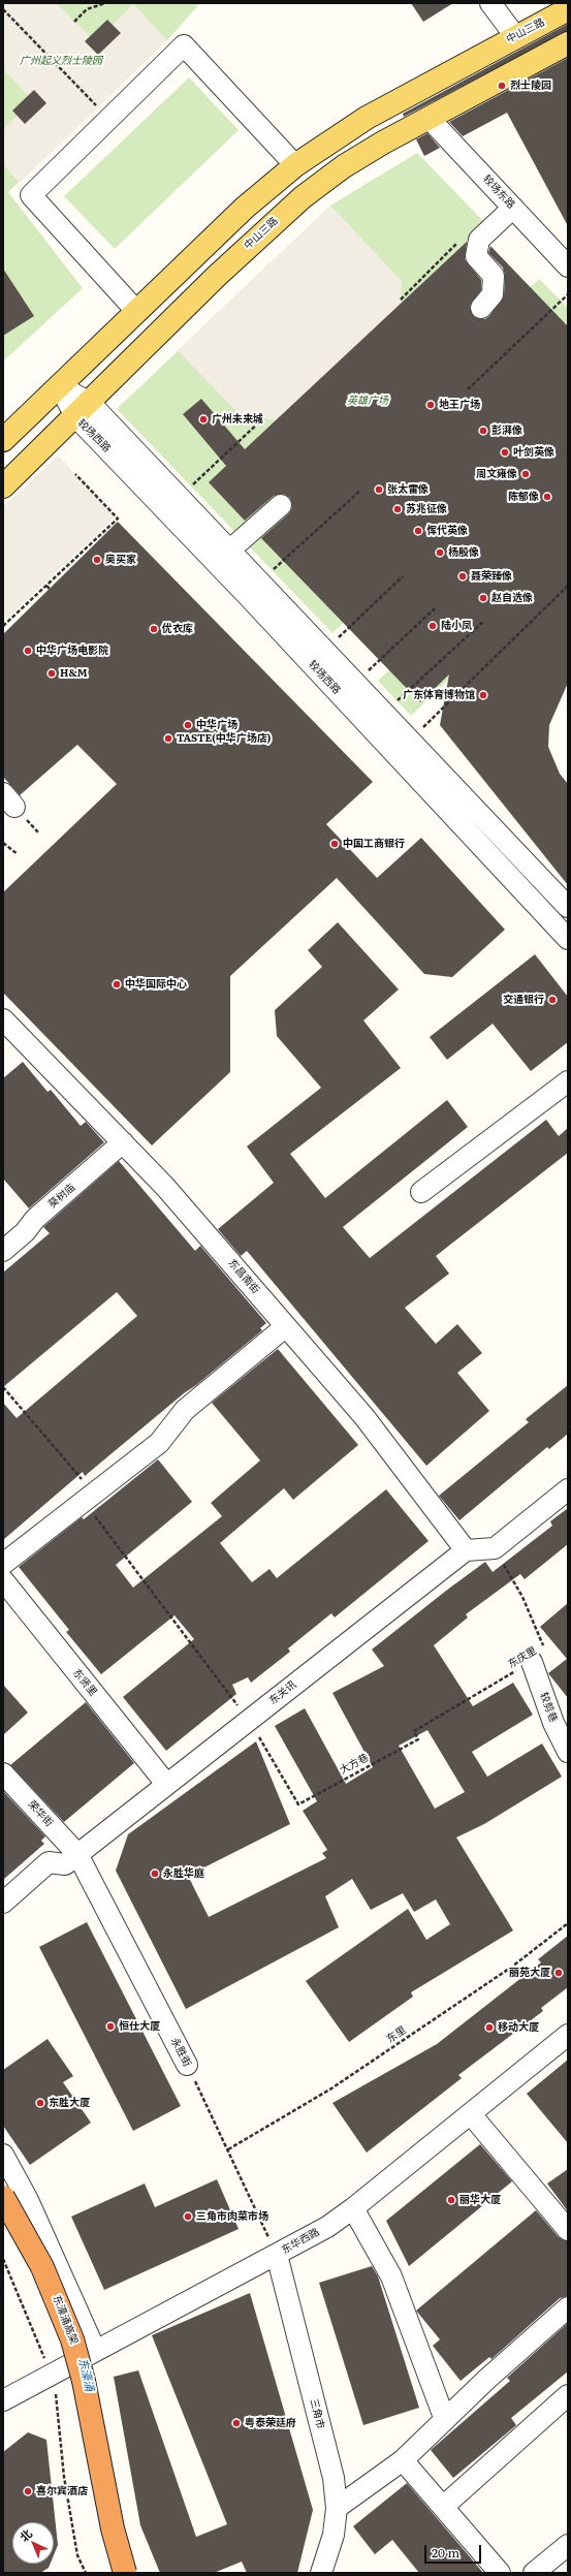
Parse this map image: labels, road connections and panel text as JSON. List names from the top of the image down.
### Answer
{
  "streets": {
    "highway": ["东濠涌高架"],
    "main road": ["中山三路"],
    "street": [
      "较场东路",
      "较场西路",
      "葵树庙",
      "东昌南街",
      "东贤里",
      "东关讯",
      "较剪巷",
      "荣华街",
      "永胜街",
      "东华西路",
      "三角市"
    ],
    "path": ["东庆里", "大方巷", "东里"]
  },
  "crossings": [
    ["中山三路", "较场东路"],
    ["中山三路", "较场西路"],
    ["葵树庙", "东昌南街"],
    ["东昌南街", "东关讯"],
    ["东庆里", "较剪巷"],
    ["东庆里", "大方巷"],
    ["东贤里", "东关讯"],
    ["东关讯", "大方巷"],
    ["东关讯", "荣华街"],
    ["东关讯", "永胜街"],
    ["荣华街", "永胜街"],
    ["东里", "永胜街"],
    ["永胜街", "东华西路"],
    ["永胜街", "三角市"],
    ["东华西路", "三角市"]
  ],
  "water": ["东濠涌"],
  "parks": ["广州起义烈士陵园", "英雄广场"],
  "places": [
    "烈士陵园",
    "地王广场",
    "广州未来城",
    "彭湃像",
    "叶剑英像",
    "周文雍像",
    "张太雷像",
    "陈郁像",
    "苏兆征像",
    "恽代英像",
    "杨殷像",
    "奥买家",
    "聂荣臻像",
    "赵自选像",
    "陆小凤",
    "优衣库",
    "中华广场电影院",
    "H&M",
    "广东体育博物馆",
    "中华广场",
    "TASTE(中华广场店)",
    "中国工商银行",
    "中华国际中心",
    "交通银行",
    "永胜华庭",
    "丽苑大厦",
    "恒仕大厦",
    "移动大厦",
    "东胜大厦",
    "丽华大厦",
    "三角市肉菜市场",
    "粤泰荣廷府",
    "喜尔宾酒店"
  ],
  "scale_bar": "20 m",
  "north": "top left"
}
